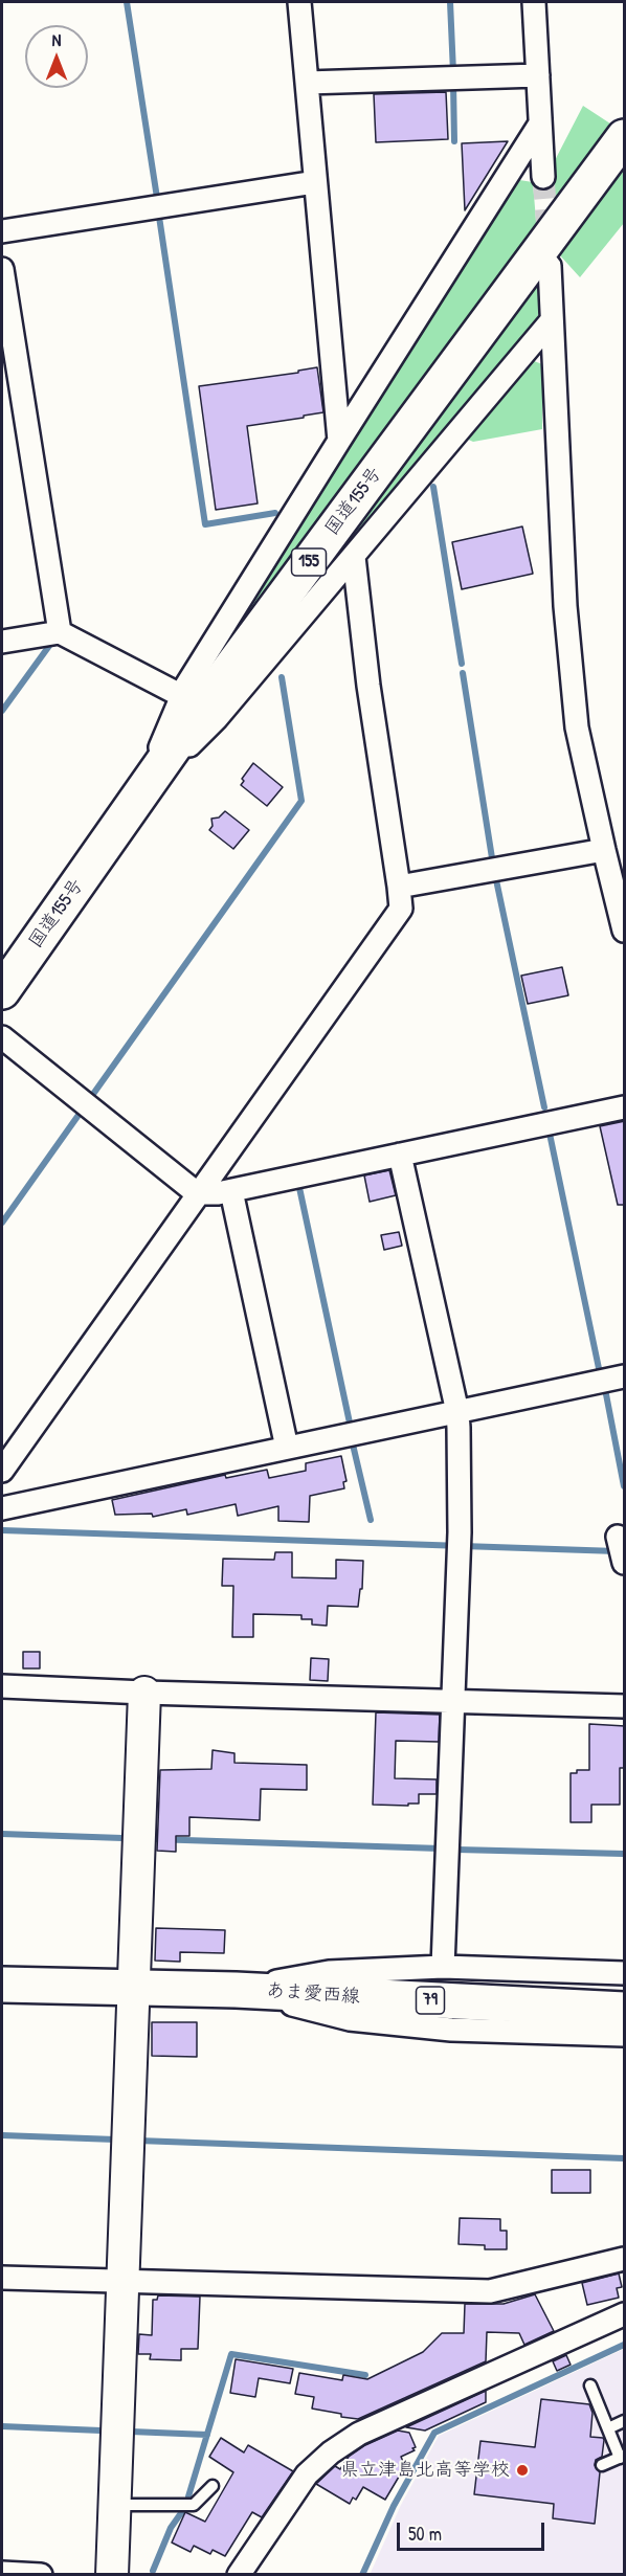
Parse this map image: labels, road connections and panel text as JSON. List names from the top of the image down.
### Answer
{
  "streets": {
    "main road": [
      "国道155号",
      "155",
      "あま愛西線",
      "79"
    ]
  },
  "places": ["県立津島北高等学校"],
  "scale_bar": "50 m",
  "north": "top"
}
